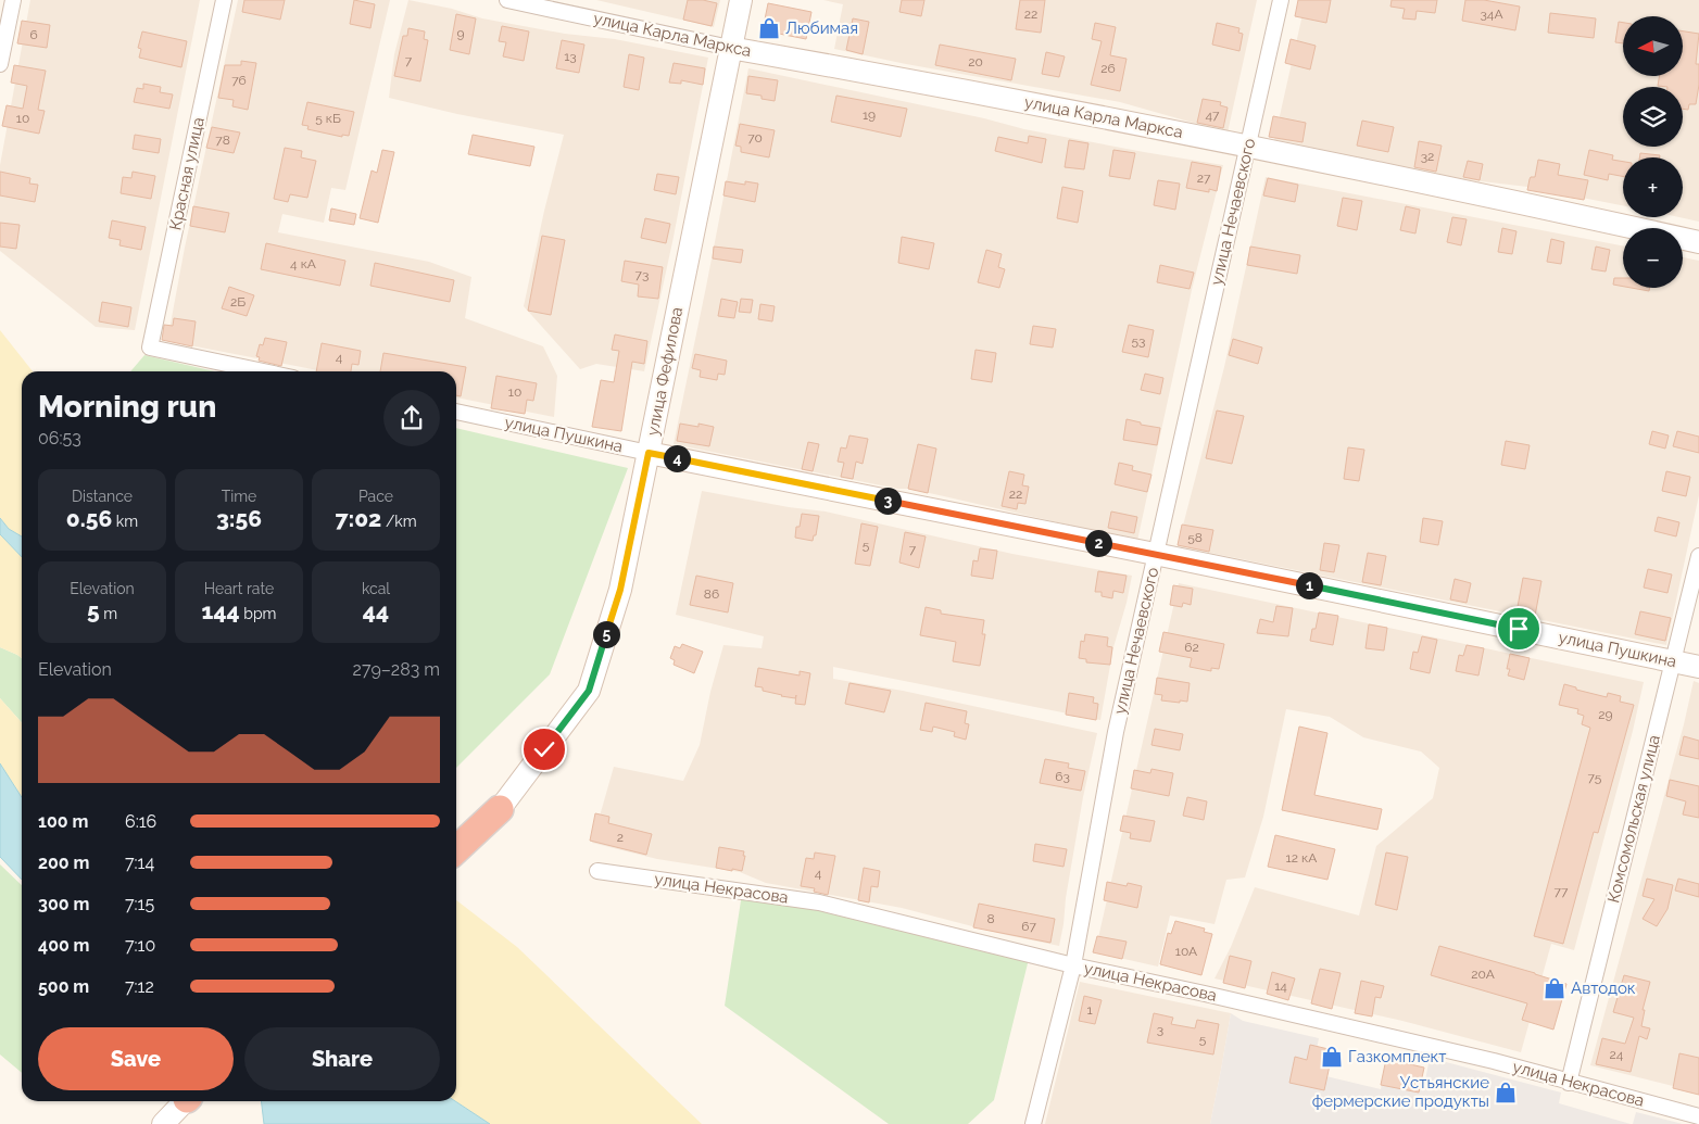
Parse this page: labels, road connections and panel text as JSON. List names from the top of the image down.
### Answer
{
  "streets": {
    "main road": ["улица Карла Маркса", "улица Фефилова", "улица Пушкина"],
    "street": [
      "Красная улица",
      "улица Нечаевского",
      "Комсомольская улица",
      "улица Некрасова"
    ]
  },
  "crossings": [
    ["улица Карла Маркса", "улица Нечаевского"],
    ["улица Карла Маркса", "улица Фефилова"],
    ["улица Нечаевского", "улица Пушкина"],
    ["улица Нечаевского", "улица Некрасова"],
    ["улица Фефилова", "улица Пушкина"],
    ["улица Пушкина", "Комсомольская улица"],
    ["Комсомольская улица", "улица Некрасова"]
  ],
  "places": {
    "shop": [
      "Любимая",
      "Автодок",
      "Газкомплект",
      "Устьянские фермерские продукты"
    ]
  },
  "house_numbers": [
    "22",
    "34А",
    "9",
    "6",
    "13",
    "7",
    "20",
    "26",
    "76",
    "19",
    "47",
    "10",
    "5 кБ",
    "70",
    "78",
    "32",
    "27",
    "4 кА",
    "73",
    "2Б",
    "53",
    "4",
    "10",
    "22",
    "58",
    "5",
    "7",
    "86",
    "62",
    "29",
    "63",
    "75",
    "2",
    "12 кА",
    "4",
    "77",
    "8",
    "67",
    "10А",
    "20А",
    "14",
    "1",
    "3",
    "5",
    "24"
  ],
  "north": "left",
  "page": {
    "map_buttons": ["+", "−"],
    "heading": ["Morning run", "06:53"],
    "pins": [
      "4",
      "3",
      "2",
      "1",
      "5"
    ],
    "stats": [
      ["Distance", "0.56 km"],
      ["Time", "3:56"],
      ["Pace", "7:02 /km"],
      ["Elevation", "5 m"],
      ["Heart rate", "144 bpm"],
      ["kcal", "44"]
    ],
    "chart": ["Elevation", "279–283 m"],
    "list": [
      {
        "name": "100 m",
        "note": "6:16"
      },
      {
        "name": "200 m",
        "note": "7:14"
      },
      {
        "name": "300 m",
        "note": "7:15"
      },
      {
        "name": "400 m",
        "note": "7:10"
      },
      {
        "name": "500 m",
        "note": "7:12"
      }
    ],
    "buttons": ["Save", "Share"]
  }
}
